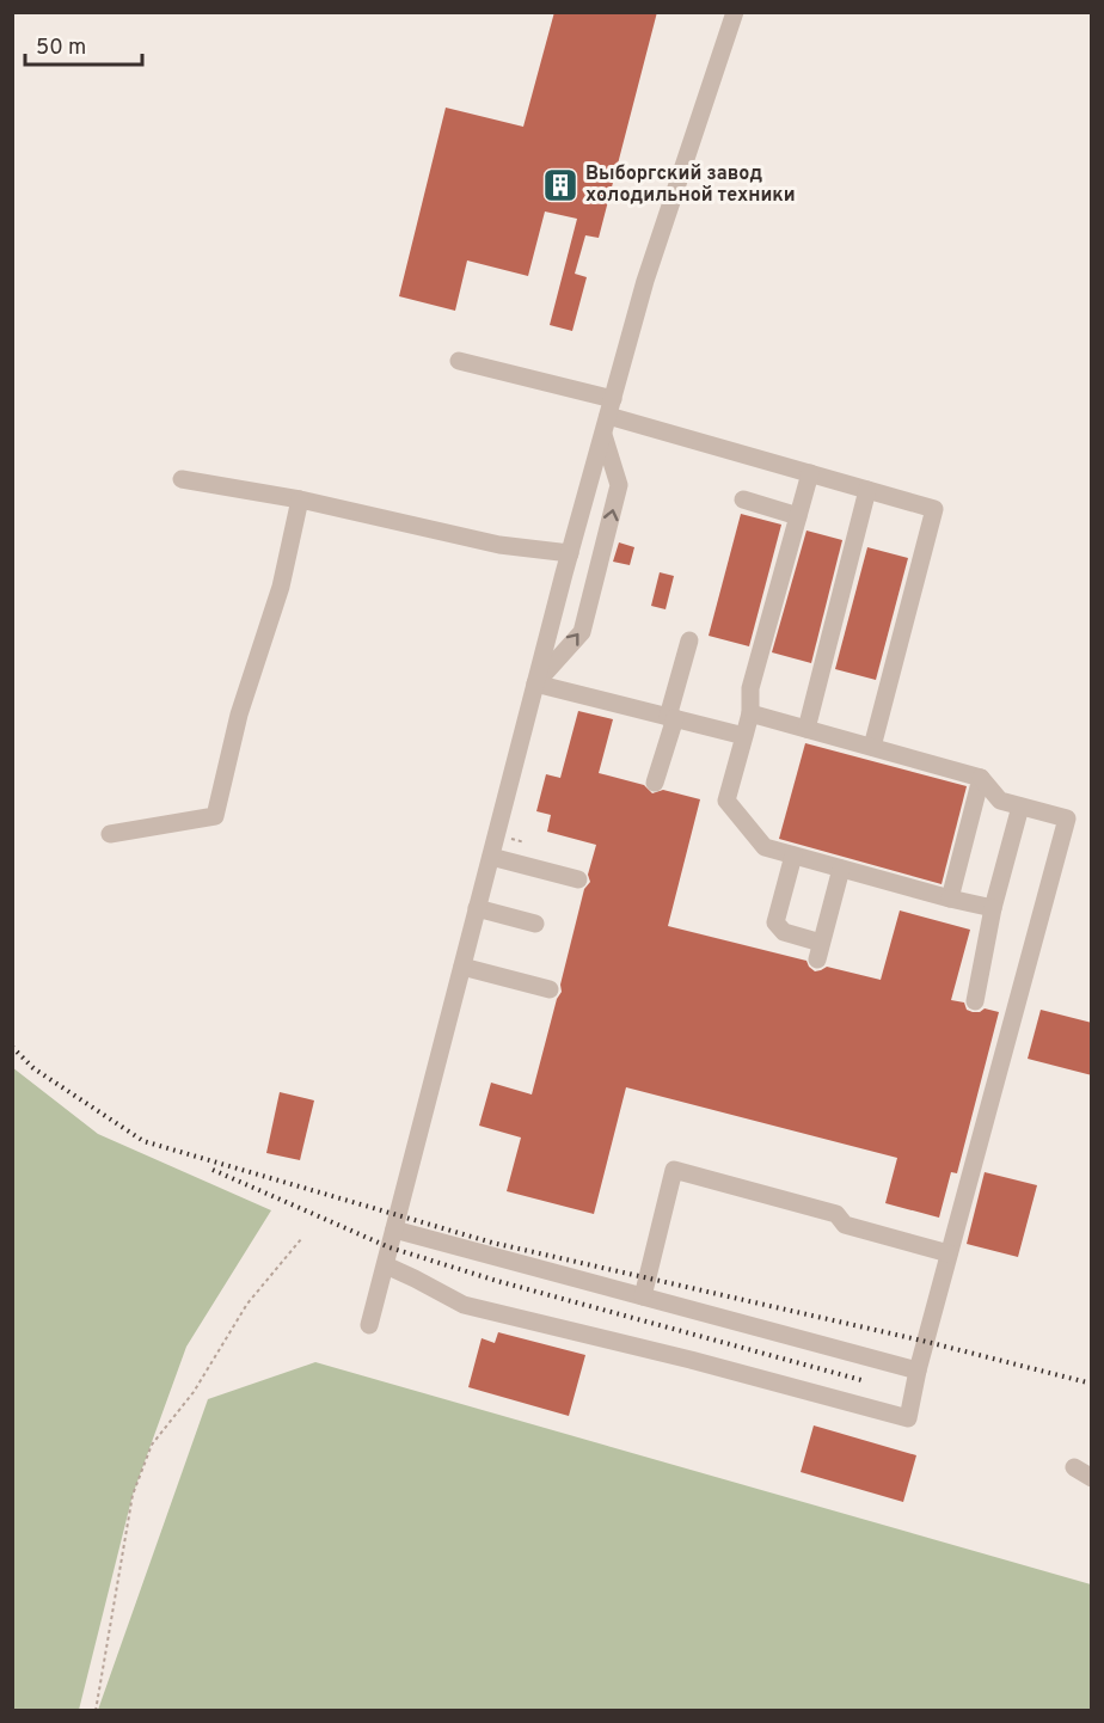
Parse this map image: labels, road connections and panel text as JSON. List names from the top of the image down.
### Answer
{
  "places": {
    "building": ["Выборгский завод холодильной техники"]
  },
  "scale_bar": "50 m"
}
